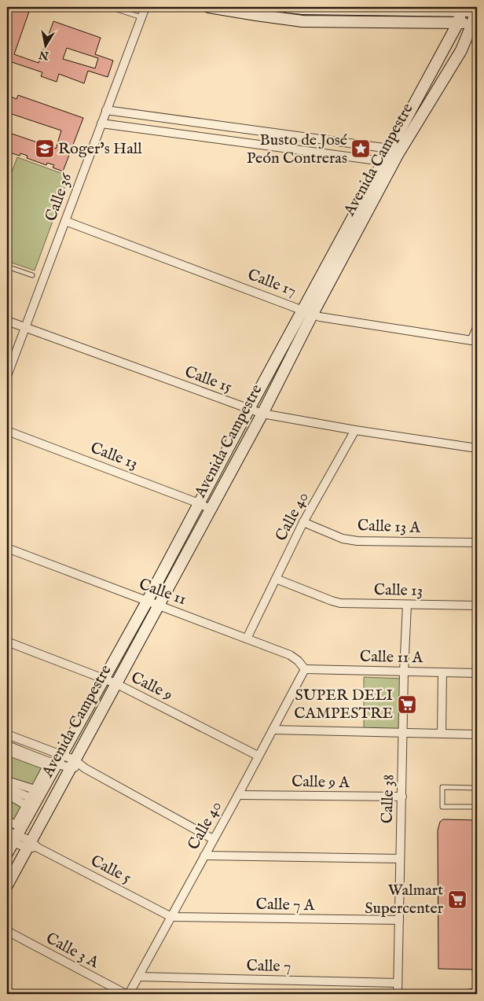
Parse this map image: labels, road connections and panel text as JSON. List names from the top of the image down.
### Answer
{
  "streets": {
    "street": [
      "Avenida Campestre",
      "Calle 36",
      "Calle 17",
      "Calle 15",
      "Calle 13",
      "Calle 40",
      "Calle 13 A",
      "Calle 11",
      "Calle 11 A",
      "Calle 9",
      "Calle 9 A",
      "Calle 38",
      "Calle 5",
      "Calle 7 A",
      "Calle 3 A",
      "Calle 7"
    ]
  },
  "crossings": [
    ["Avenida Campestre", "Calle 17"],
    ["Avenida Campestre", "Calle 15"],
    ["Avenida Campestre", "Calle 13"],
    ["Avenida Campestre", "Calle 11"],
    ["Avenida Campestre", "Calle 9"],
    ["Avenida Campestre", "Calle 5"],
    ["Calle 36", "Calle 17"],
    ["Calle 36", "Calle 15"],
    ["Calle 15", "Calle 40"],
    ["Calle 13", "Calle 40"],
    ["Calle 13", "Calle 38"],
    ["Calle 40", "Calle 13 A"],
    ["Calle 40", "Calle 11"],
    ["Calle 40", "Calle 11 A"],
    ["Calle 40", "Calle 9"],
    ["Calle 40", "Calle 9 A"],
    ["Calle 40", "Calle 5"],
    ["Calle 40", "Calle 7 A"],
    ["Calle 40", "Calle 7"],
    ["Calle 11", "Calle 11 A"],
    ["Calle 11 A", "Calle 38"],
    ["Calle 9 A", "Calle 38"],
    ["Calle 38", "Calle 7 A"],
    ["Calle 38", "Calle 7"],
    ["Calle 5", "Calle 7 A"]
  ],
  "places": {
    "school or university": ["Roger's Hall"],
    "place": ["Busto de José Peón Contreras"],
    "supermarket": ["SUPER DELI CAMPESTRE", "Walmart Supercenter"]
  },
  "north": "bottom"
}
